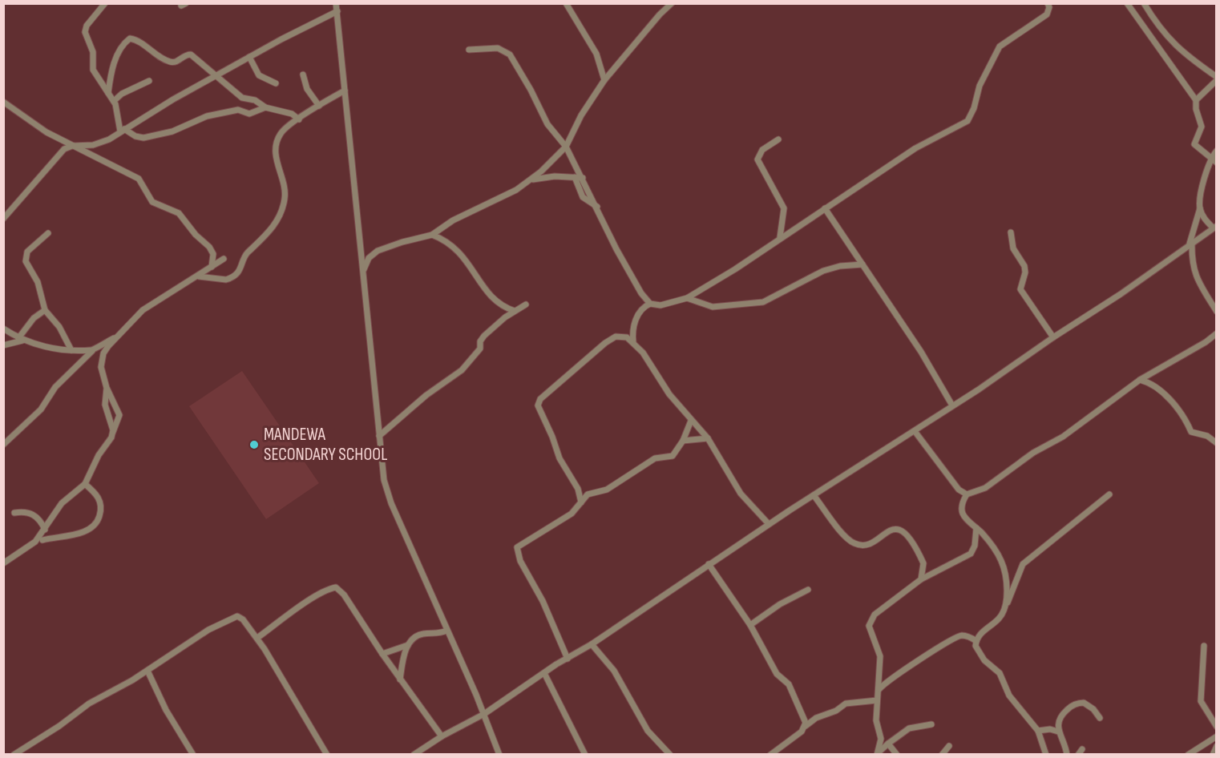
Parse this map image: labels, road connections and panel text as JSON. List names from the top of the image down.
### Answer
{
  "places": ["MANDEWA SECONDARY SCHOOL"]
}
